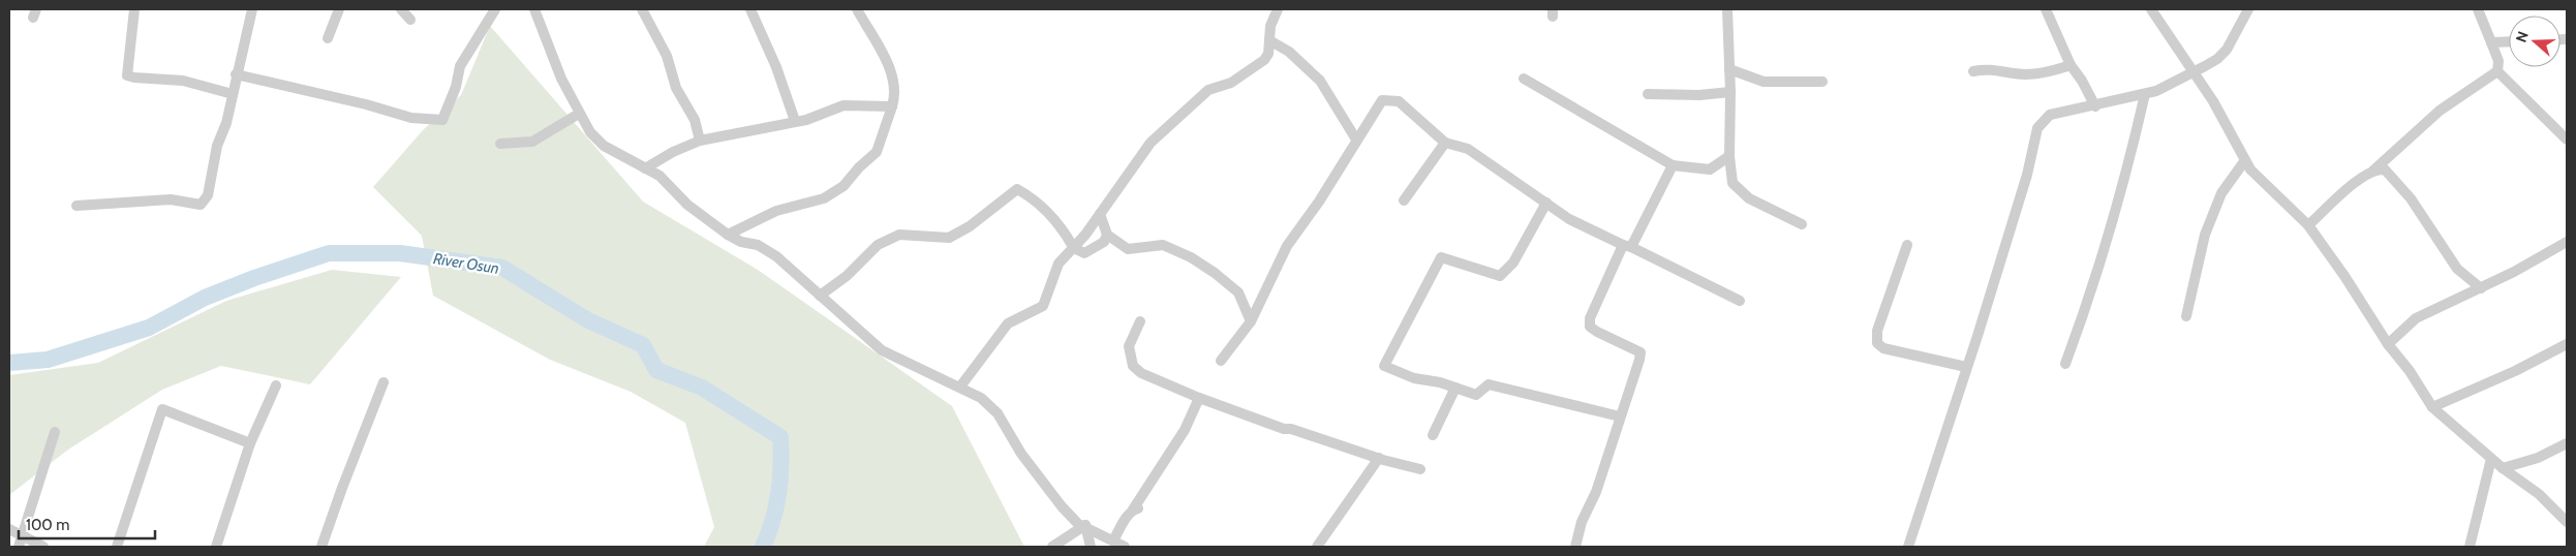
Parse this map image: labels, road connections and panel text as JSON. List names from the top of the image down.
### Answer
{
  "water": ["River Osun"],
  "scale_bar": "100 m",
  "north": "left"
}
